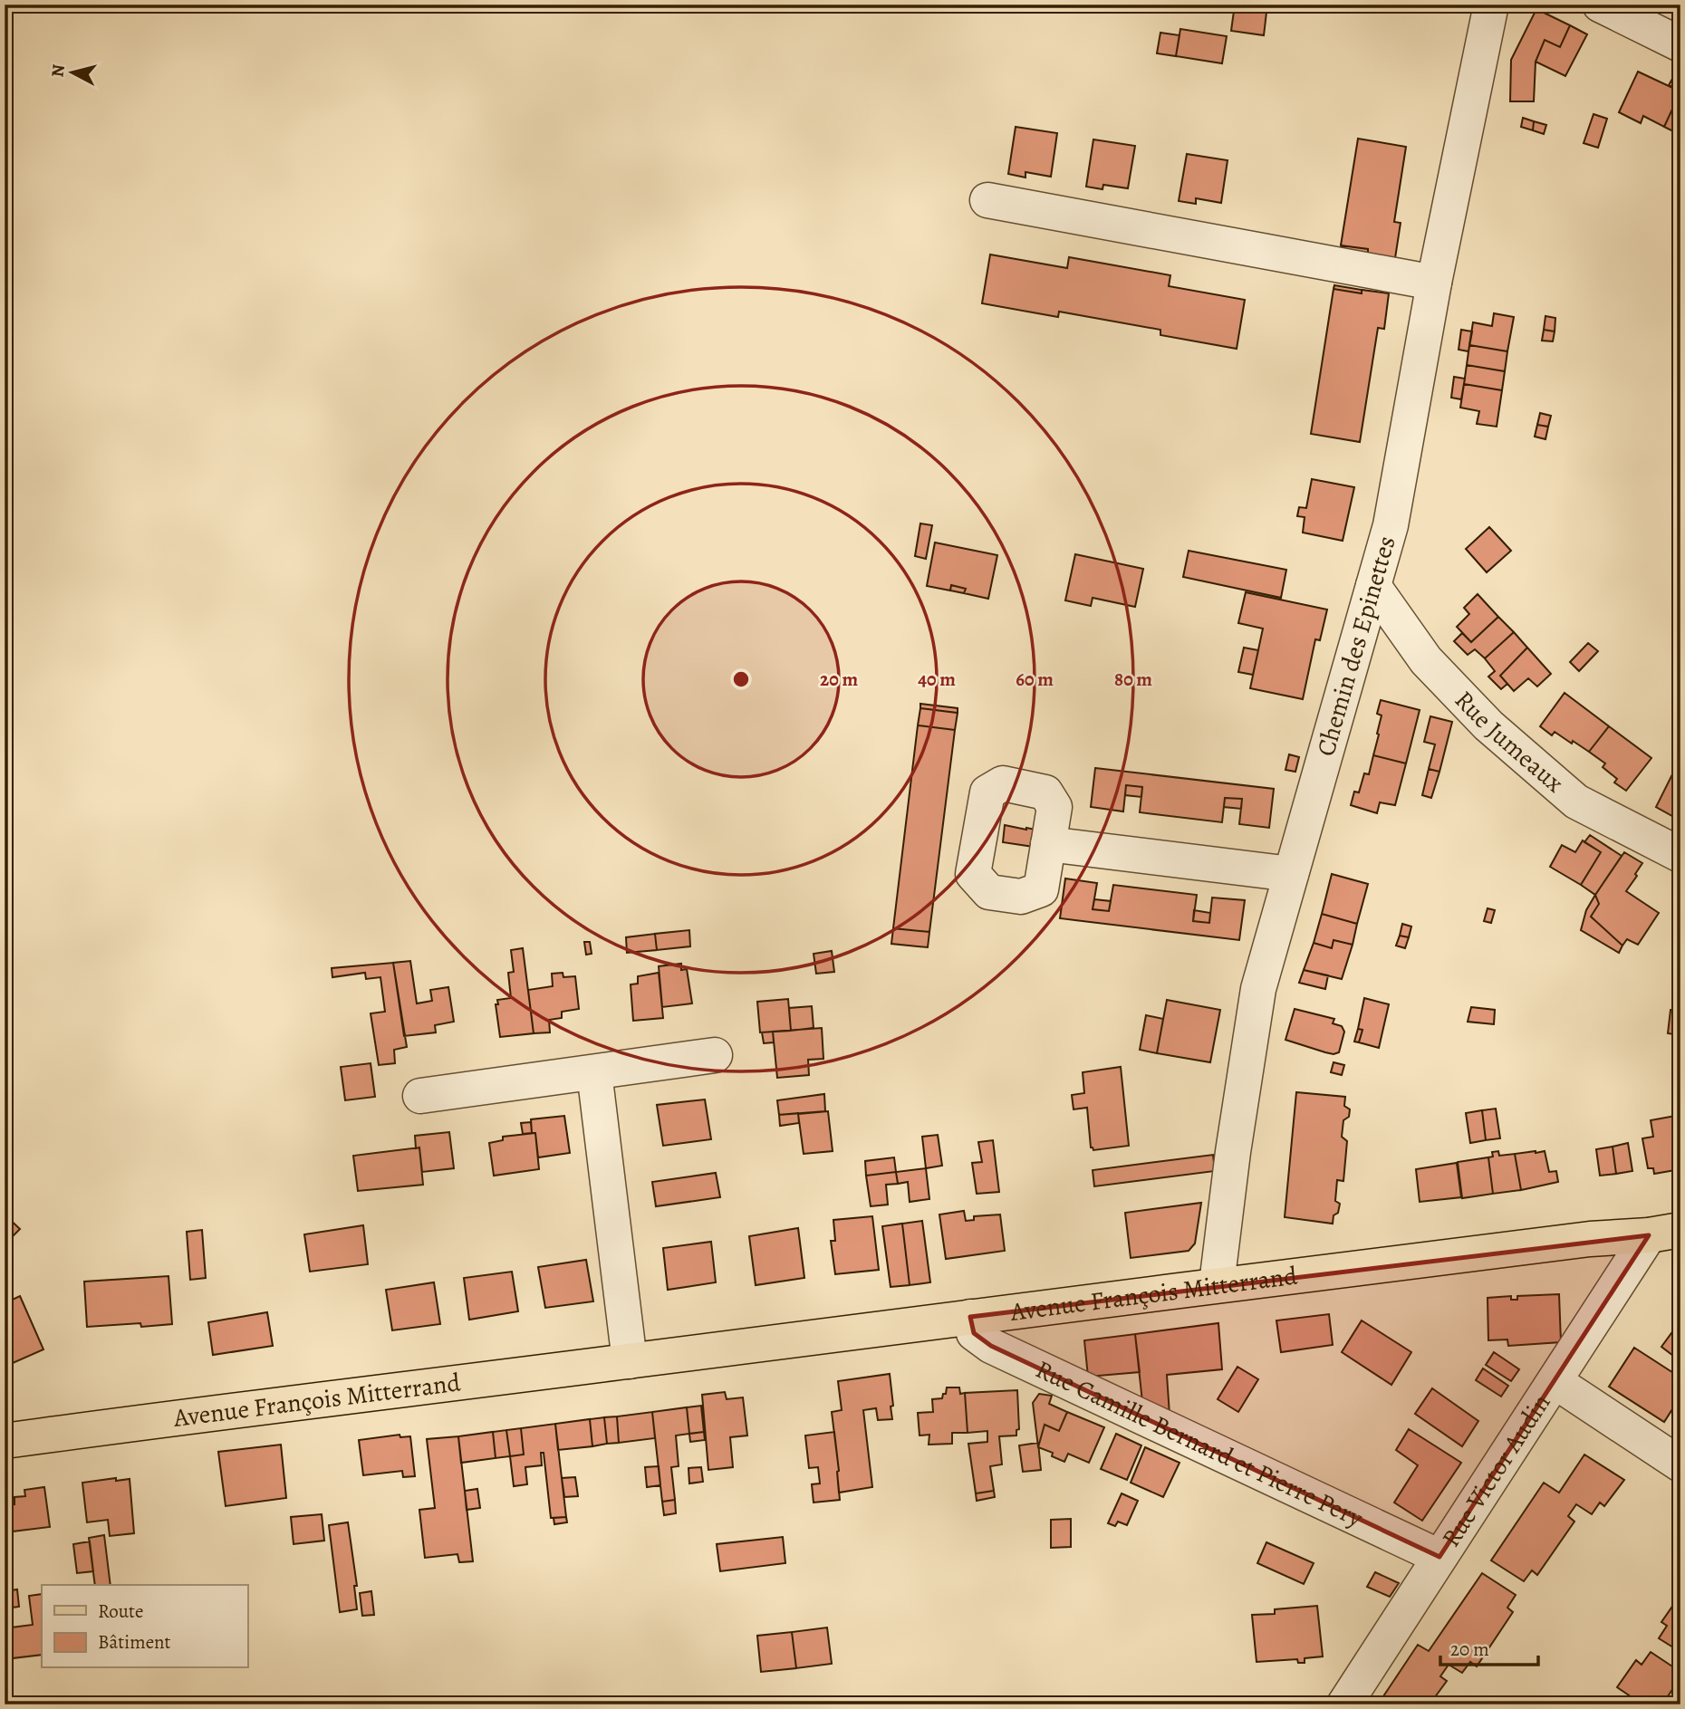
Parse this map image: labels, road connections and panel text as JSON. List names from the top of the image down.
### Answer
{
  "streets": {
    "main road": ["Avenue François Mitterrand"],
    "street": [
      "Chemin des Epinettes",
      "Rue Jumeaux",
      "Rue Camille Bernard et Pierre Pery",
      "Rue Victor Audin"
    ]
  },
  "crossings": [
    ["Chemin des Epinettes", "Rue Jumeaux"],
    ["Chemin des Epinettes", "Avenue François Mitterrand"],
    ["Avenue François Mitterrand", "Rue Camille Bernard et Pierre Pery"],
    ["Avenue François Mitterrand", "Rue Victor Audin"],
    ["Rue Camille Bernard et Pierre Pery", "Rue Victor Audin"]
  ],
  "legend": ["Route", "Bâtiment"],
  "scale_bar": "20 m",
  "north": "left",
  "rings": [
    "20 m",
    "40 m",
    "60 m",
    "80 m"
  ]
}
